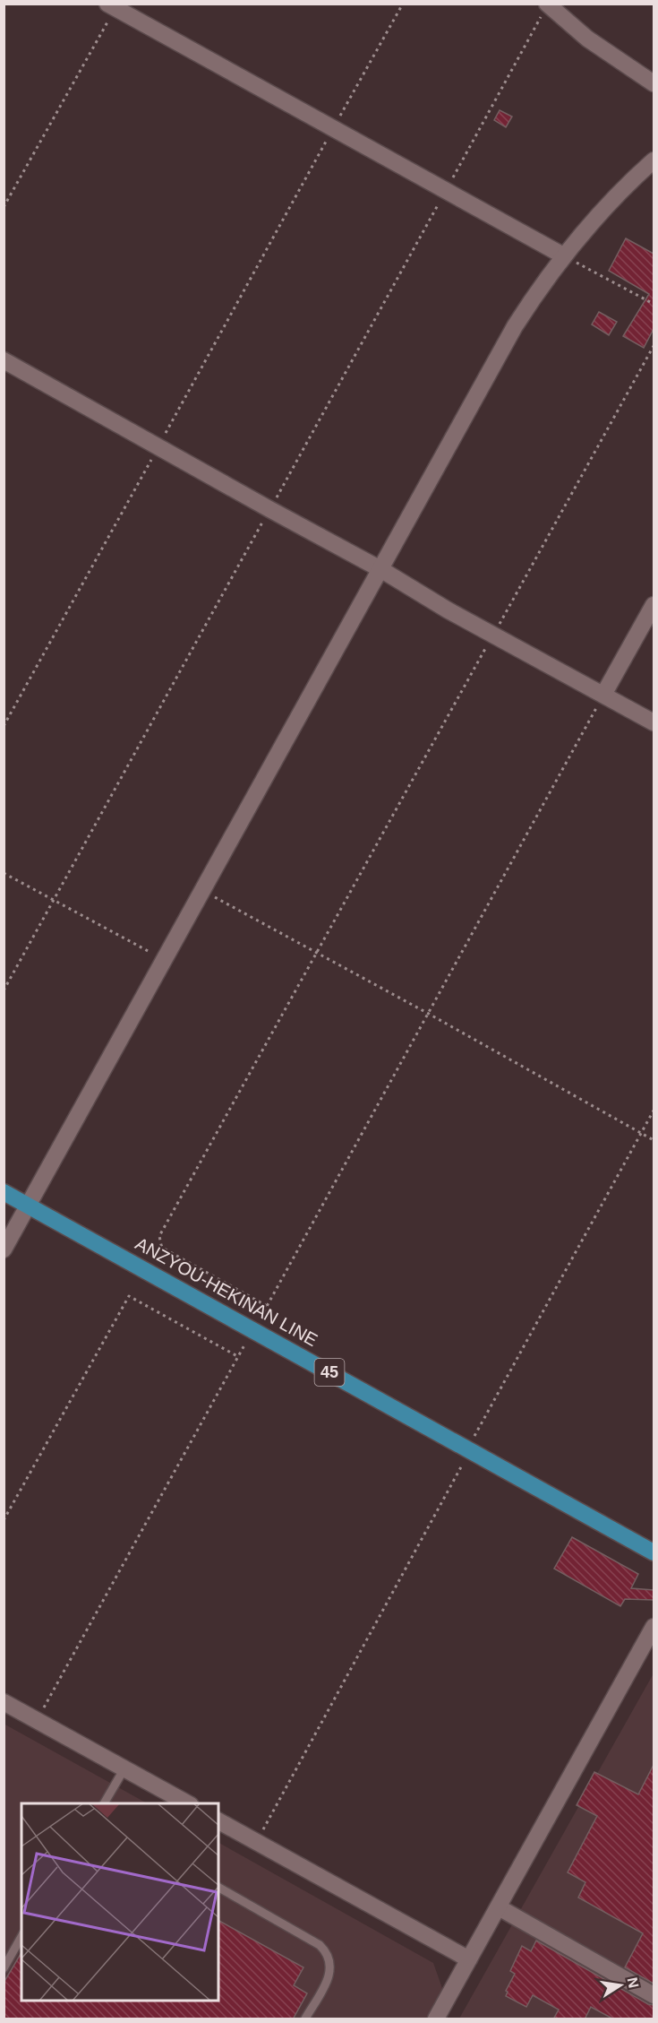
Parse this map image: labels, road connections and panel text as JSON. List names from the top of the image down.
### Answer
{
  "streets": {
    "main road": ["ANZYOU-HEKINAN LINE", "45"]
  },
  "north": "right"
}
